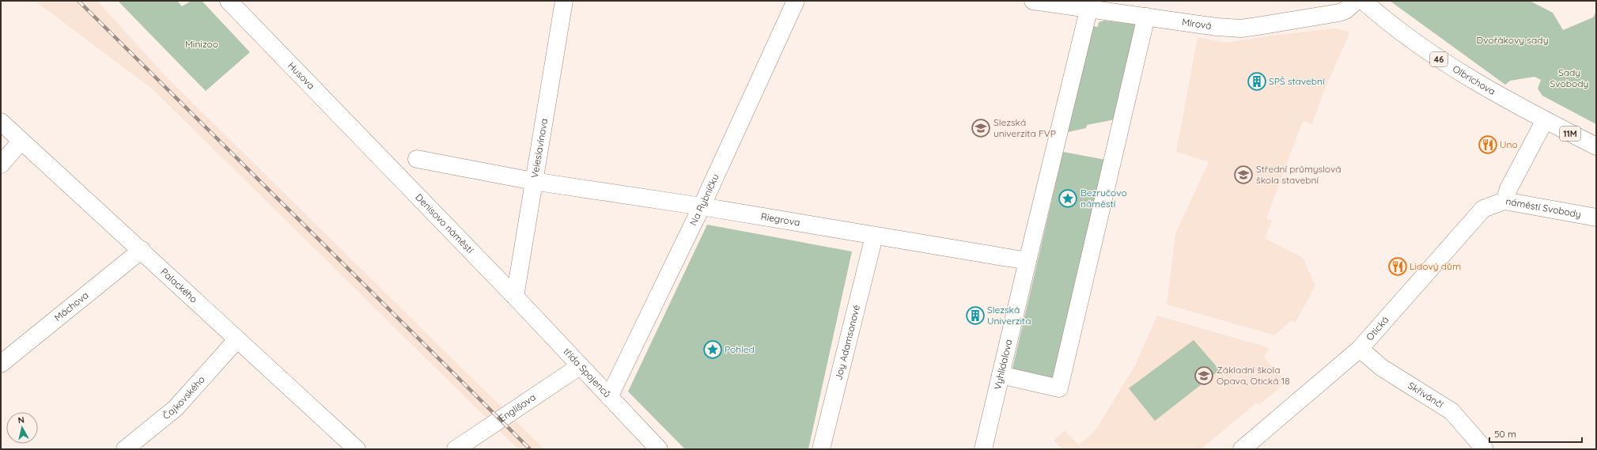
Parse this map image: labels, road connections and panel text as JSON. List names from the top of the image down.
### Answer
{
  "streets": {
    "street": [
      "Mírová",
      "46",
      "Husova",
      "Olbrichova",
      "11M",
      "Veleslavínova",
      "Na Rybníčku",
      "náměstí Svobody",
      "Riegrova",
      "Denisovo náměstí",
      "Palackého",
      "Máchova",
      "Otická",
      "Joy Adamsonové",
      "Vyhlídalova",
      "třída Spojenců",
      "Skřivánčí",
      "Čajkovského",
      "Englišova"
    ]
  },
  "crossings": [
    ["Husova", "Denisovo náměstí"],
    ["Olbrichova", "11M"],
    ["11M", "náměstí Svobody"],
    ["Veleslavínova", "Riegrova"],
    ["Veleslavínova", "Denisovo náměstí"],
    ["Veleslavínova", "třída Spojenců"],
    ["Na Rybníčku", "Riegrova"],
    ["Na Rybníčku", "třída Spojenců"],
    ["náměstí Svobody", "Otická"],
    ["Riegrova", "Joy Adamsonové"],
    ["Riegrova", "Vyhlídalova"],
    ["Denisovo náměstí", "třída Spojenců"],
    ["Palackého", "Máchova"],
    ["Palackého", "Čajkovského"],
    ["Otická", "Skřivánčí"],
    ["třída Spojenců", "Englišova"]
  ],
  "parks": ["Dvořákovy sady", "Minizoo", "Sady Svobody"],
  "places": {
    "building": ["SPŠ stavební", "Slezská Univerzita"],
    "school or university": ["Slezská univerzita FVP", "Střední průmyslová škola stavební", "Základní škola Opava, Otická 18"],
    "restaurant": ["Uno", "Lidový dům"],
    "place": ["Bezručovo náměstí", "Pohled"]
  },
  "scale_bar": "50 m",
  "north": "top"
}
